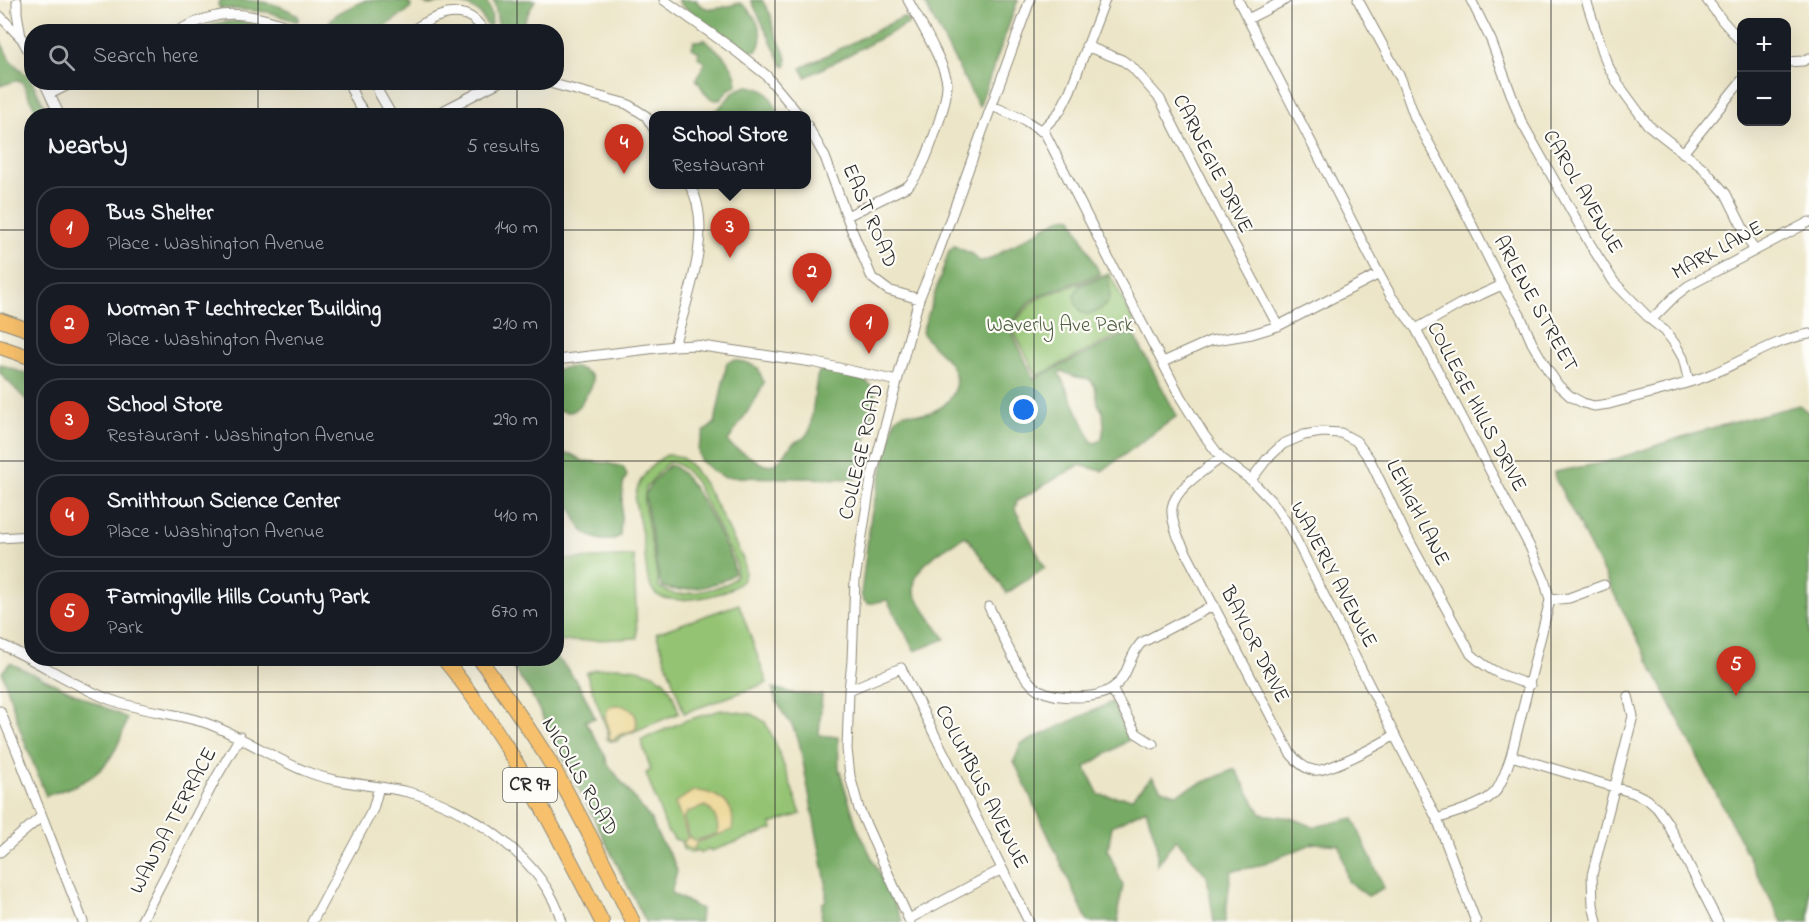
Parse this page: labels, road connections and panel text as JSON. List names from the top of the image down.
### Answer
{
  "streets": {
    "highway": ["NICOLLS ROAD", "CR 97"],
    "street": [
      "CARNEGIE DRIVE",
      "CAROL AVENUE",
      "EAST ROAD",
      "MARK LANE",
      "ARLENE STREET",
      "COLLEGE HILLS DRIVE",
      "COLLEGE ROAD",
      "LEHIGH LANE",
      "WAVERLY AVENUE",
      "BAYLOR DRIVE",
      "COLUMBUS AVENUE",
      "WANDA TERRACE"
    ]
  },
  "crossings": [
    ["CAROL AVENUE", "MARK LANE"],
    ["CAROL AVENUE", "ARLENE STREET"],
    ["EAST ROAD", "COLLEGE ROAD"],
    ["COLLEGE ROAD", "WAVERLY AVENUE"],
    ["COLLEGE ROAD", "COLUMBUS AVENUE"],
    ["LEHIGH LANE", "WAVERLY AVENUE"],
    ["WAVERLY AVENUE", "BAYLOR DRIVE"]
  ],
  "parks": ["Waverly Ave Park"],
  "page": {
    "map_buttons": ["+", "−"],
    "search": "Search here",
    "heading": ["Nearby", "5 results"],
    "popup": ["School Store", "Restaurant"],
    "pins": [
      "4",
      "3",
      "2",
      "1",
      "5"
    ],
    "list": [
      {
        "mark": "1",
        "name": "Bus Shelter",
        "note": "Place · Washington Avenue",
        "value": "140 m"
      },
      {
        "mark": "2",
        "name": "Norman F Lechtrecker Building",
        "note": "Place · Washington Avenue",
        "value": "210 m"
      },
      {
        "mark": "3",
        "name": "School Store",
        "note": "Restaurant · Washington Avenue",
        "value": "290 m"
      },
      {
        "mark": "4",
        "name": "Smithtown Science Center",
        "note": "Place · Washington Avenue",
        "value": "410 m"
      },
      {
        "mark": "5",
        "name": "Farmingville Hills County Park",
        "note": "Park",
        "value": "670 m"
      }
    ]
  }
}
